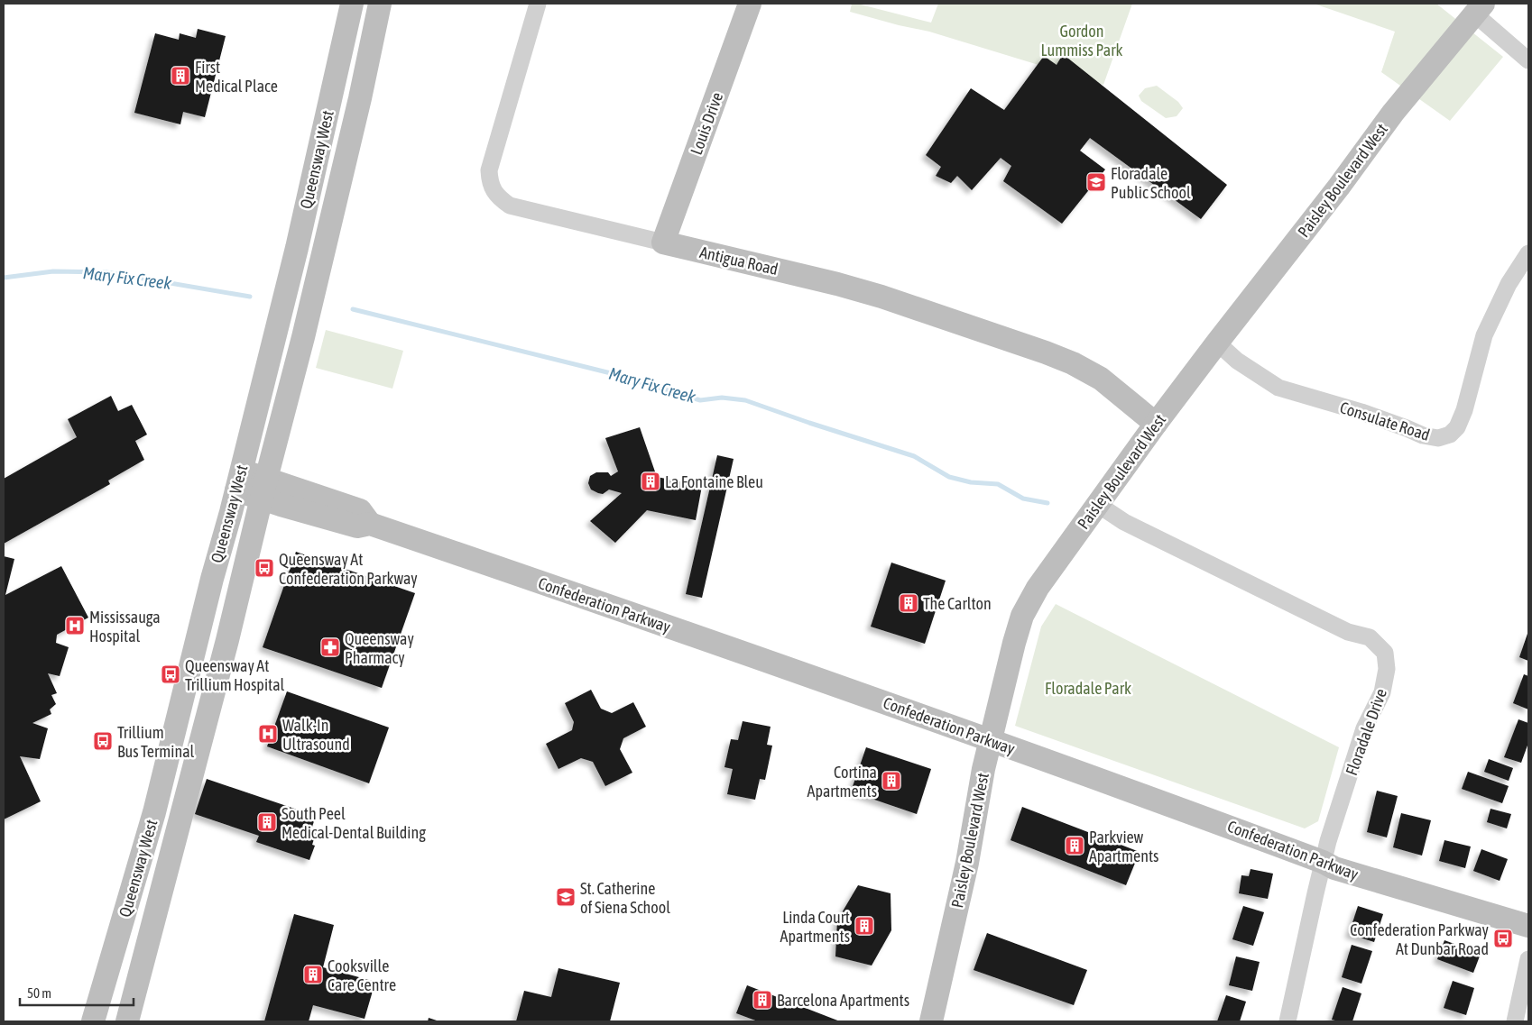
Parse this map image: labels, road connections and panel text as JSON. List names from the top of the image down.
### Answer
{
  "streets": {
    "street": [
      "Louis Drive",
      "Queensway West",
      "Paisley Boulevard West",
      "Antigua Road",
      "Consulate Road",
      "Confederation Parkway",
      "Floradale Drive"
    ]
  },
  "crossings": [
    ["Louis Drive", "Antigua Road"],
    ["Queensway West", "Confederation Parkway"],
    ["Paisley Boulevard West", "Antigua Road"],
    ["Paisley Boulevard West", "Consulate Road"],
    ["Paisley Boulevard West", "Confederation Parkway"],
    ["Paisley Boulevard West", "Floradale Drive"],
    ["Confederation Parkway", "Floradale Drive"]
  ],
  "water": ["Mary Fix Creek"],
  "parks": ["Gordon Lummiss Park", "Floradale Park"],
  "places": {
    "building": [
      "First Medical Place",
      "La Fontaine Bleu",
      "The Carlton",
      "Cortina Apartments",
      "South Peel Medical-Dental Building",
      "Parkview Apartments",
      "Linda Court Apartments",
      "Cooksville Care Centre",
      "Barcelona Apartments"
    ],
    "school or university": ["Floradale Public School", "St. Catherine of Siena School"],
    "bus stop": [
      "Queensway At Confederation Parkway",
      "Queensway At Trillium Hospital",
      "Trillium Bus Terminal",
      "Confederation Parkway At Dunbar Road"
    ],
    "hospital": ["Mississauga Hospital", "Walk-In Ultrasound"],
    "pharmacy": ["Queensway Pharmacy"]
  },
  "scale_bar": "50 m"
}
